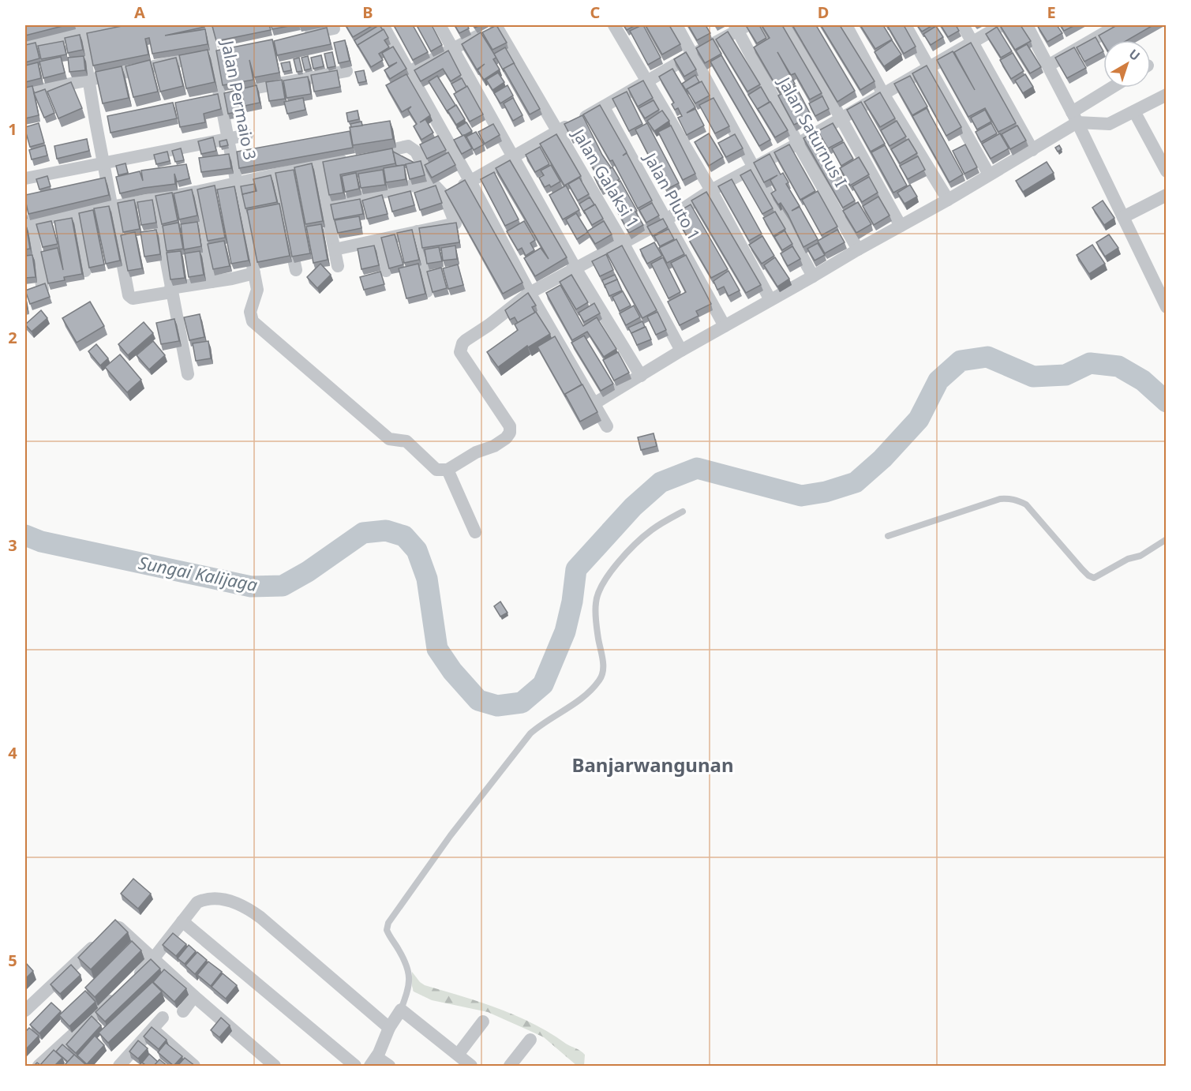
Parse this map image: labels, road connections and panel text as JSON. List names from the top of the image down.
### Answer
{
  "streets": {
    "street": [
      "Jalan Permaio 3",
      "Jalan Saturnus I",
      "Jalan Galaksi 1",
      "Jalan Pluto 1"
    ]
  },
  "districts": ["Banjarwangunan"],
  "water": ["Sungai Kalijaga"],
  "north": "top right",
  "grid": {
    "columns": [
      "A",
      "B",
      "C",
      "D",
      "E"
    ],
    "rows": [
      "1",
      "2",
      "3",
      "4",
      "5"
    ]
  }
}
